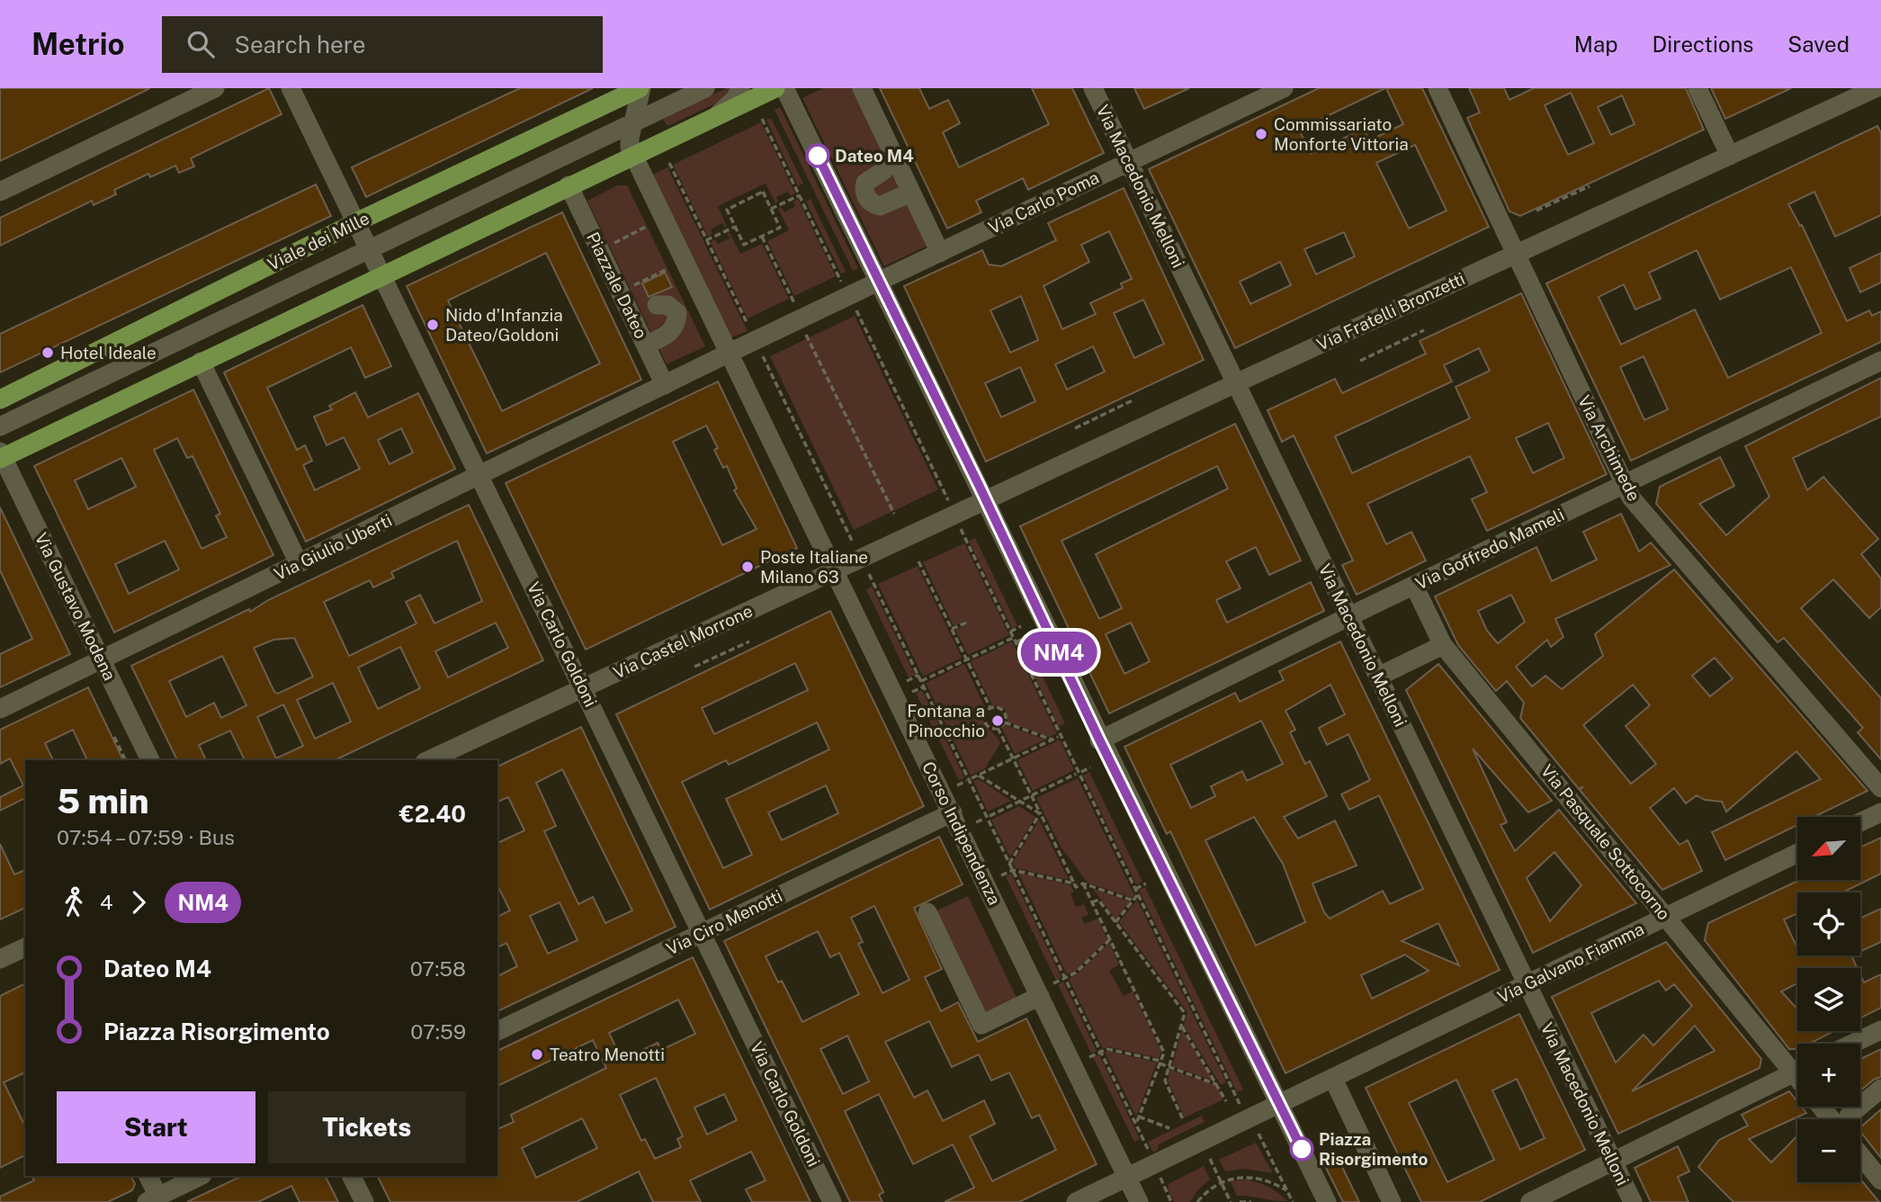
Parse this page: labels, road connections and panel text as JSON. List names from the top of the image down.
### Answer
{
  "streets": {
    "main road": ["Viale dei Mille"],
    "street": [
      "Via Macedonio Melloni",
      "Via Carlo Poma",
      "Piazzale Dateo",
      "Via Fratelli Bronzetti",
      "Via Archimede",
      "Via Giulio Uberti",
      "Via Goffredo Mameli",
      "Via Gustavo Modena",
      "Via Castel Morrone",
      "Via Carlo Goldoni",
      "Corso Indipendenza",
      "Via Pasquale Sottocorno",
      "Via Ciro Menotti",
      "Via Galvano Fiamma"
    ]
  },
  "crossings": [
    ["Via Macedonio Melloni", "Via Carlo Poma"],
    ["Via Macedonio Melloni", "Via Fratelli Bronzetti"],
    ["Via Macedonio Melloni", "Via Goffredo Mameli"],
    ["Via Macedonio Melloni", "Via Galvano Fiamma"],
    ["Viale dei Mille", "Via Carlo Goldoni"],
    ["Piazzale Dateo", "Via Giulio Uberti"],
    ["Via Fratelli Bronzetti", "Via Archimede"],
    ["Via Fratelli Bronzetti", "Via Castel Morrone"],
    ["Via Archimede", "Via Goffredo Mameli"],
    ["Via Giulio Uberti", "Via Gustavo Modena"],
    ["Via Giulio Uberti", "Via Carlo Goldoni"],
    ["Via Goffredo Mameli", "Via Pasquale Sottocorno"],
    ["Via Castel Morrone", "Via Carlo Goldoni"],
    ["Via Castel Morrone", "Corso Indipendenza"],
    ["Via Carlo Goldoni", "Via Ciro Menotti"],
    ["Corso Indipendenza", "Via Ciro Menotti"],
    ["Via Pasquale Sottocorno", "Via Galvano Fiamma"]
  ],
  "places": [
    "Commissariato Monforte Vittoria",
    "Dateo M4",
    "Nido d'Infanzia Dateo/Goldoni",
    "Hotel Ideale",
    "Poste Italiane Milano 63",
    "Fontana a Pinocchio",
    "Teatro Menotti",
    "Piazza Risorgimento"
  ],
  "lines": ["bus line NM4"],
  "north": "bottom left",
  "page": {
    "header": "Metrio",
    "search": "Search here",
    "nav": ["Map", "Directions", "Saved"],
    "on_map": "NM4",
    "heading": ["5 min", "07:54 – 07:59 · Bus", "€2.40"],
    "map_buttons": ["+", "−"],
    "legs": ["4", "NM4"],
    "list": [
      {
        "name": "Dateo M4",
        "value": "07:58"
      },
      {
        "name": "Piazza Risorgimento",
        "value": "07:59"
      }
    ],
    "buttons": ["Start", "Tickets"]
  }
}
